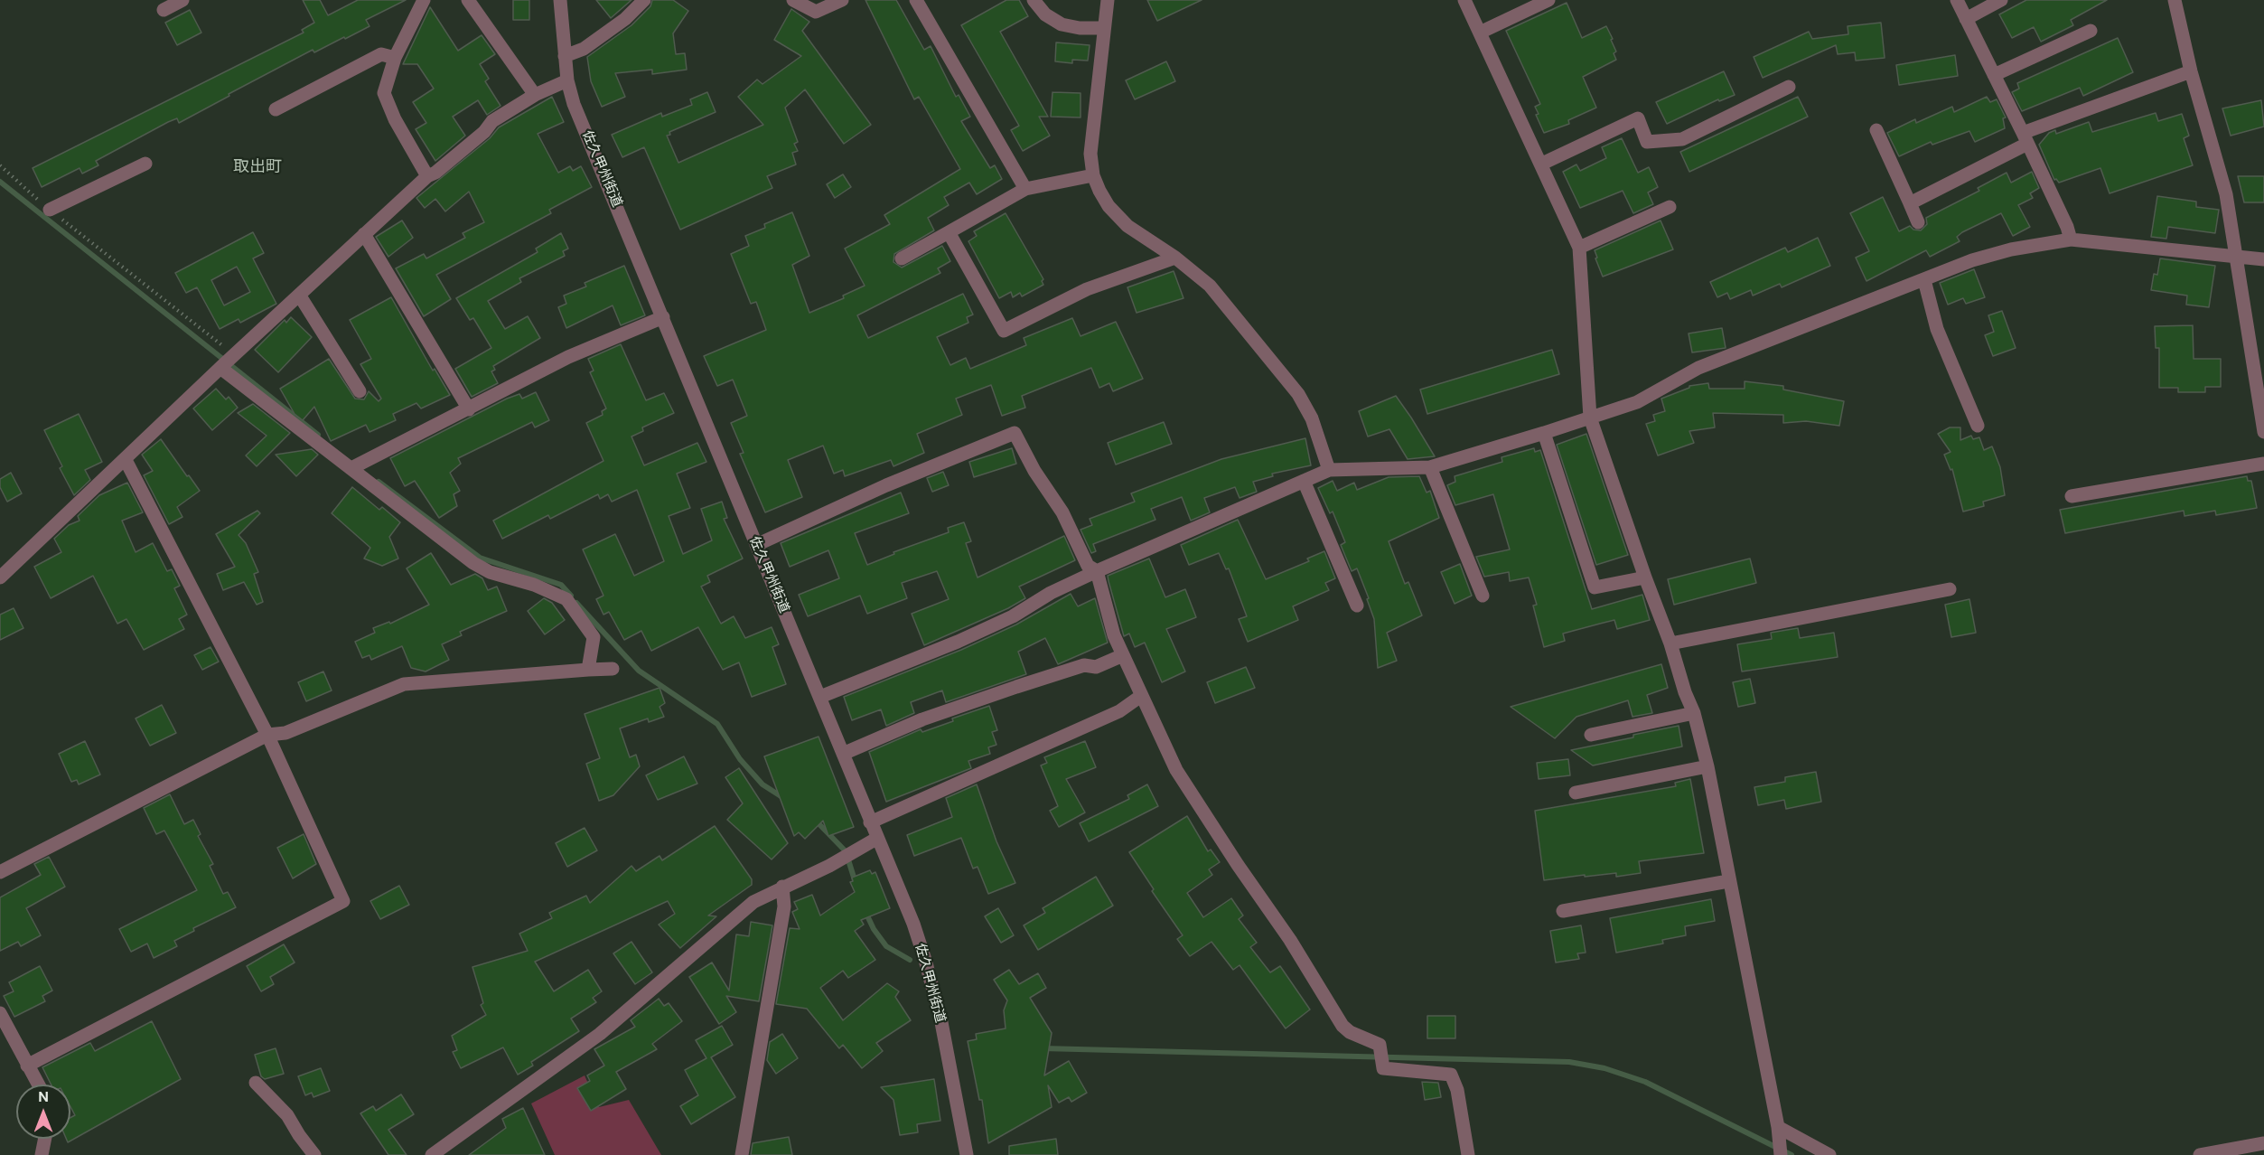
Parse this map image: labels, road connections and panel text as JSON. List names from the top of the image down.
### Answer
{
  "streets": {
    "street": ["佐久甲州街道"]
  },
  "districts": ["取出町"],
  "north": "top"
}
